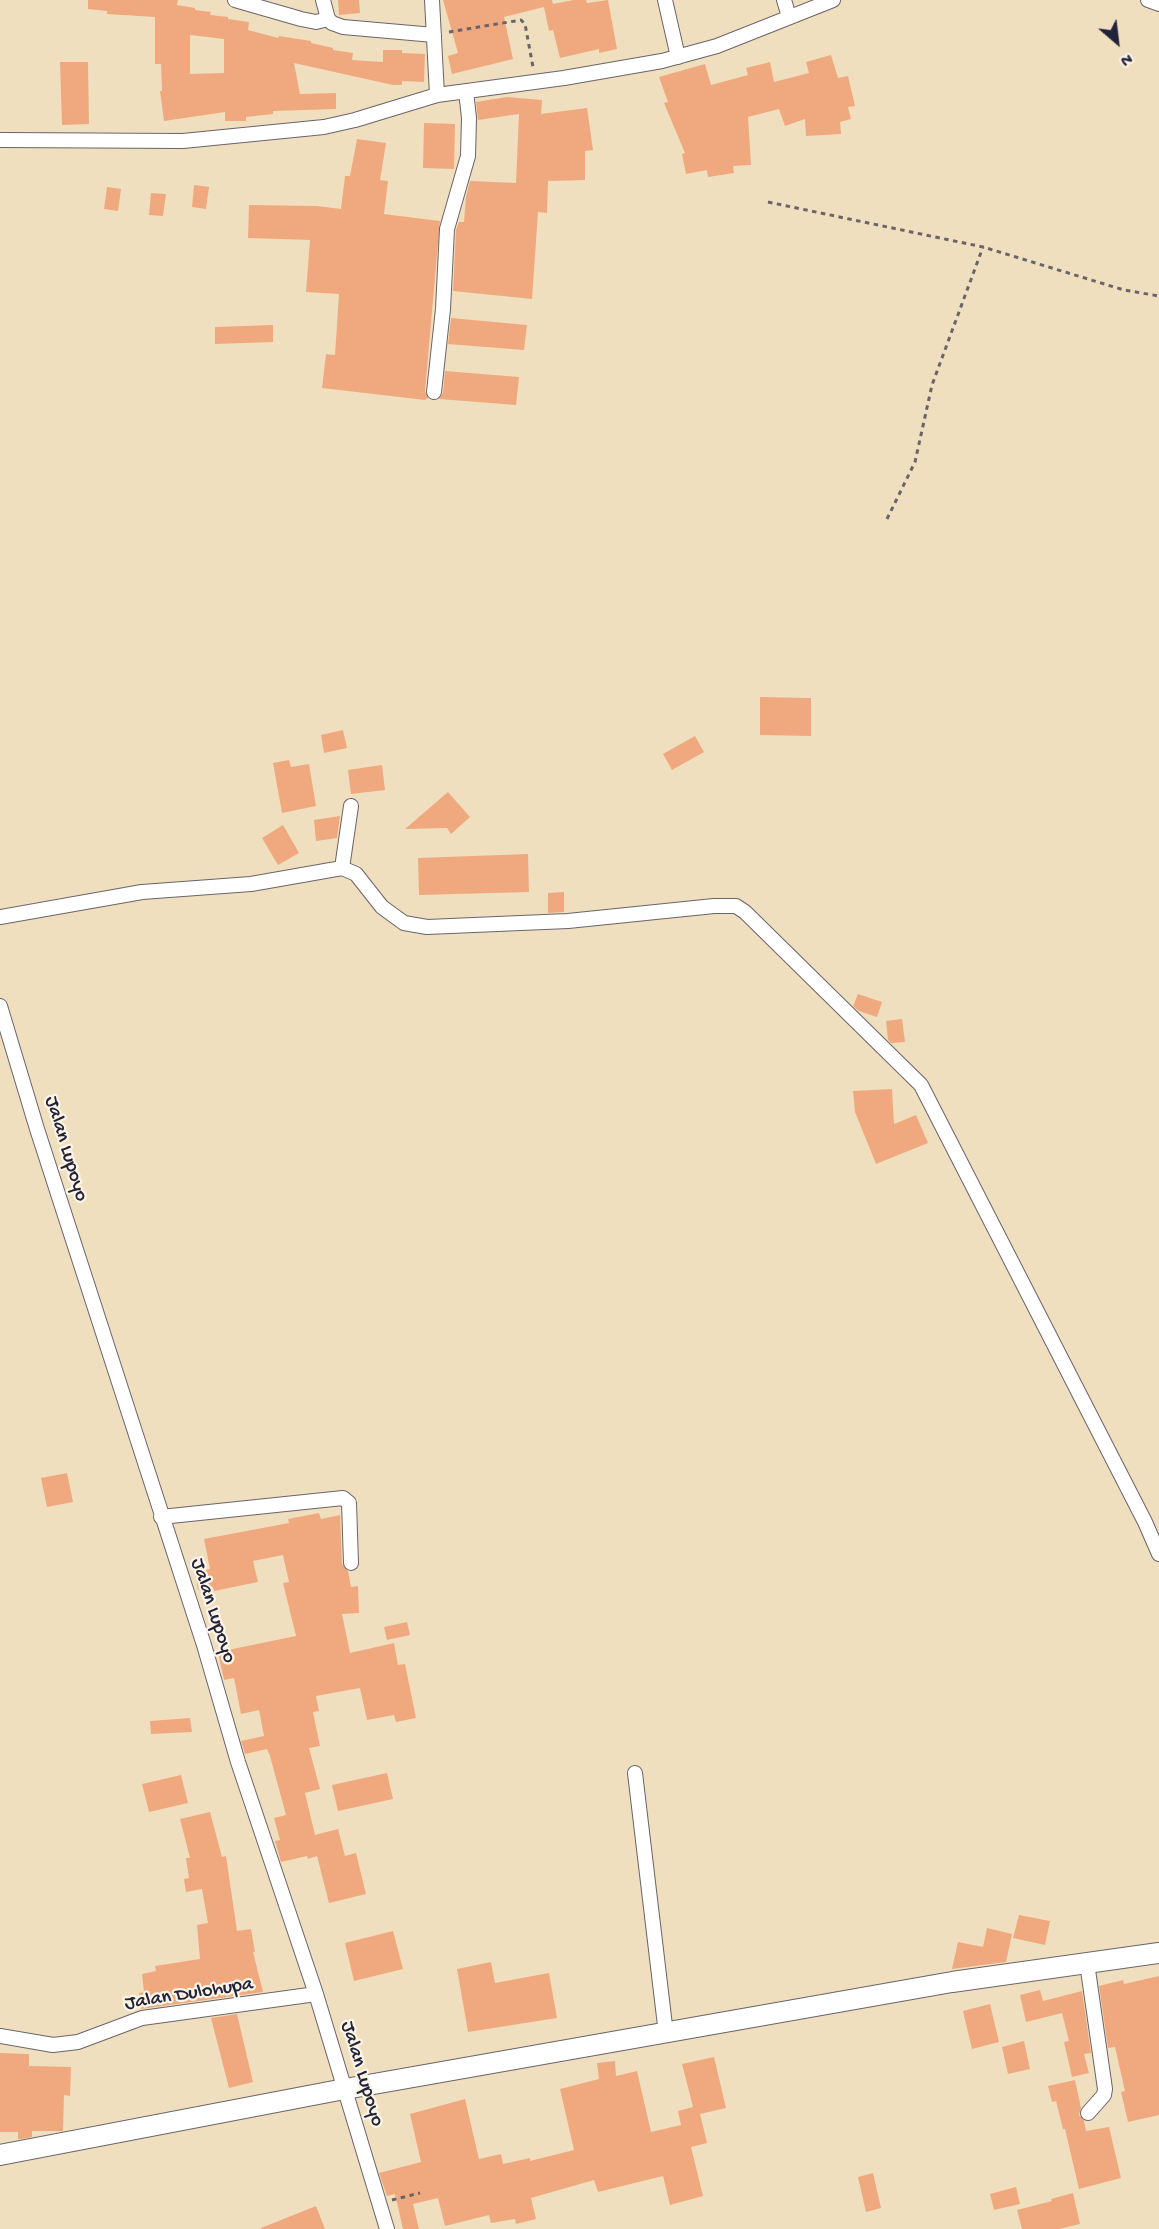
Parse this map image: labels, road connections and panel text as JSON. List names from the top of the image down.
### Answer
{
  "streets": {
    "street": ["Jalan Lupoyo", "Jalan Dulohupa"]
  },
  "crossings": [
    ["Jalan Lupoyo", "Jalan Dulohupa"]
  ],
  "north": "bottom right"
}
